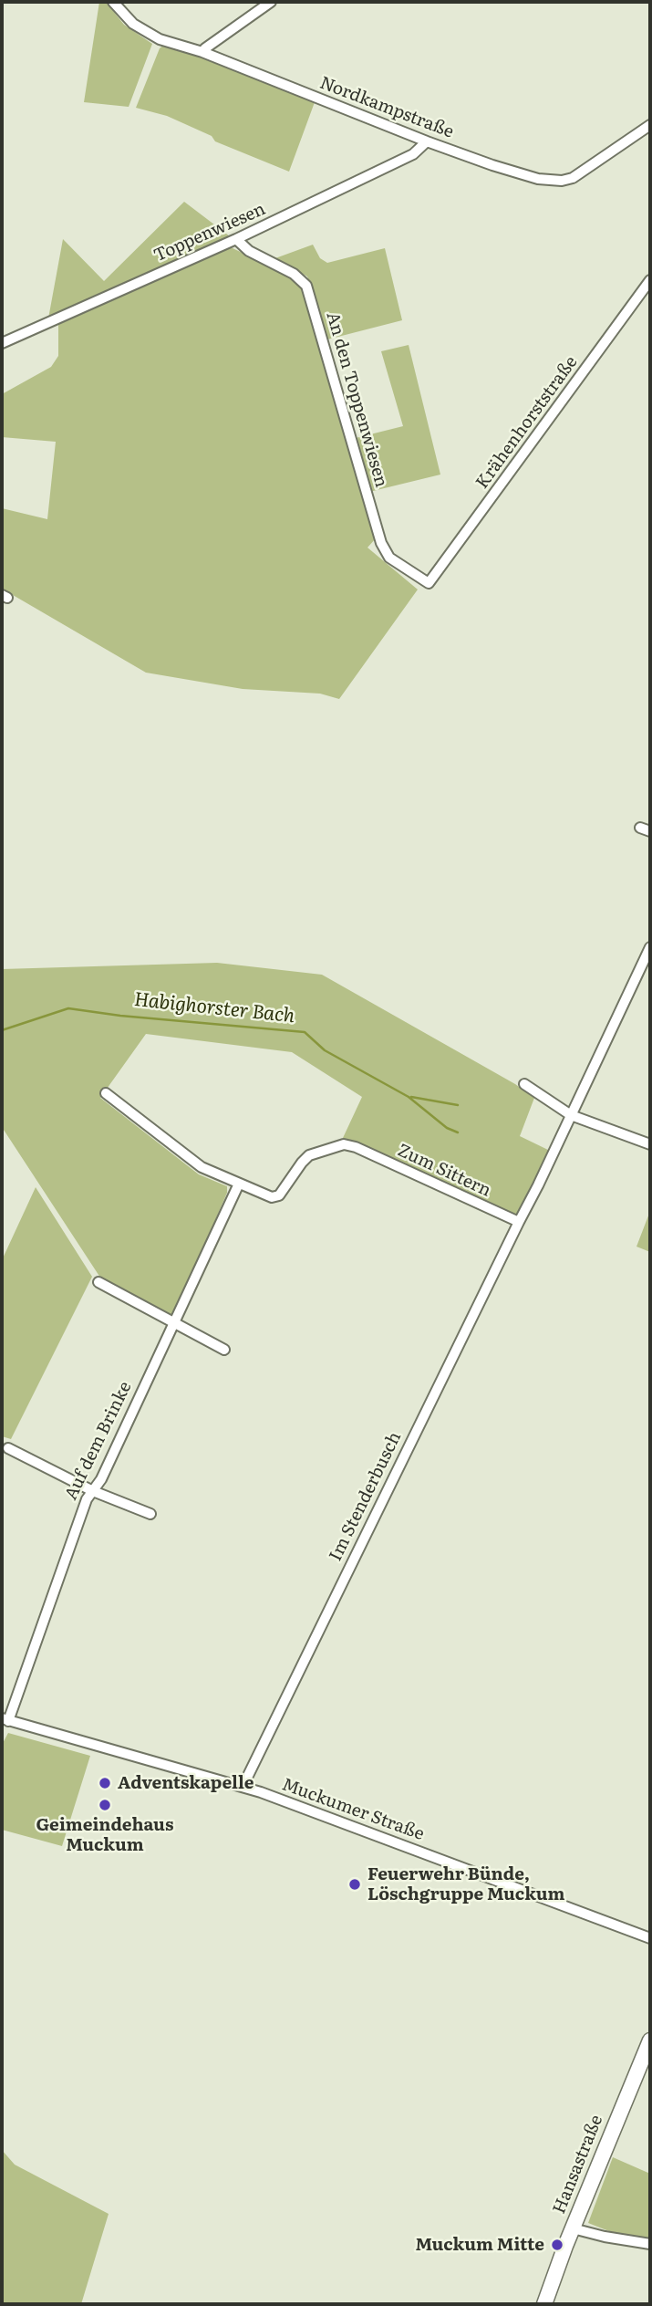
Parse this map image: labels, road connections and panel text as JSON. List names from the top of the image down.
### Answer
{
  "streets": {
    "main road": ["Hansastraße"],
    "street": [
      "Nordkampstraße",
      "Toppenwiesen",
      "An den Toppenwiesen",
      "Krähenhorststraße",
      "Zum Sittern",
      "Auf dem Brinke",
      "Im Stenderbusch",
      "Muckumer Straße"
    ]
  },
  "crossings": [
    ["Nordkampstraße", "Toppenwiesen"],
    ["Toppenwiesen", "An den Toppenwiesen"],
    ["An den Toppenwiesen", "Krähenhorststraße"],
    ["Zum Sittern", "Auf dem Brinke"],
    ["Zum Sittern", "Im Stenderbusch"],
    ["Auf dem Brinke", "Muckumer Straße"],
    ["Im Stenderbusch", "Muckumer Straße"]
  ],
  "water": ["Habighorster Bach"],
  "places": [
    "Adventskapelle",
    "Geimeindehaus Muckum",
    "Feuerwehr Bünde, Löschgruppe Muckum",
    "Muckum Mitte"
  ]
}
